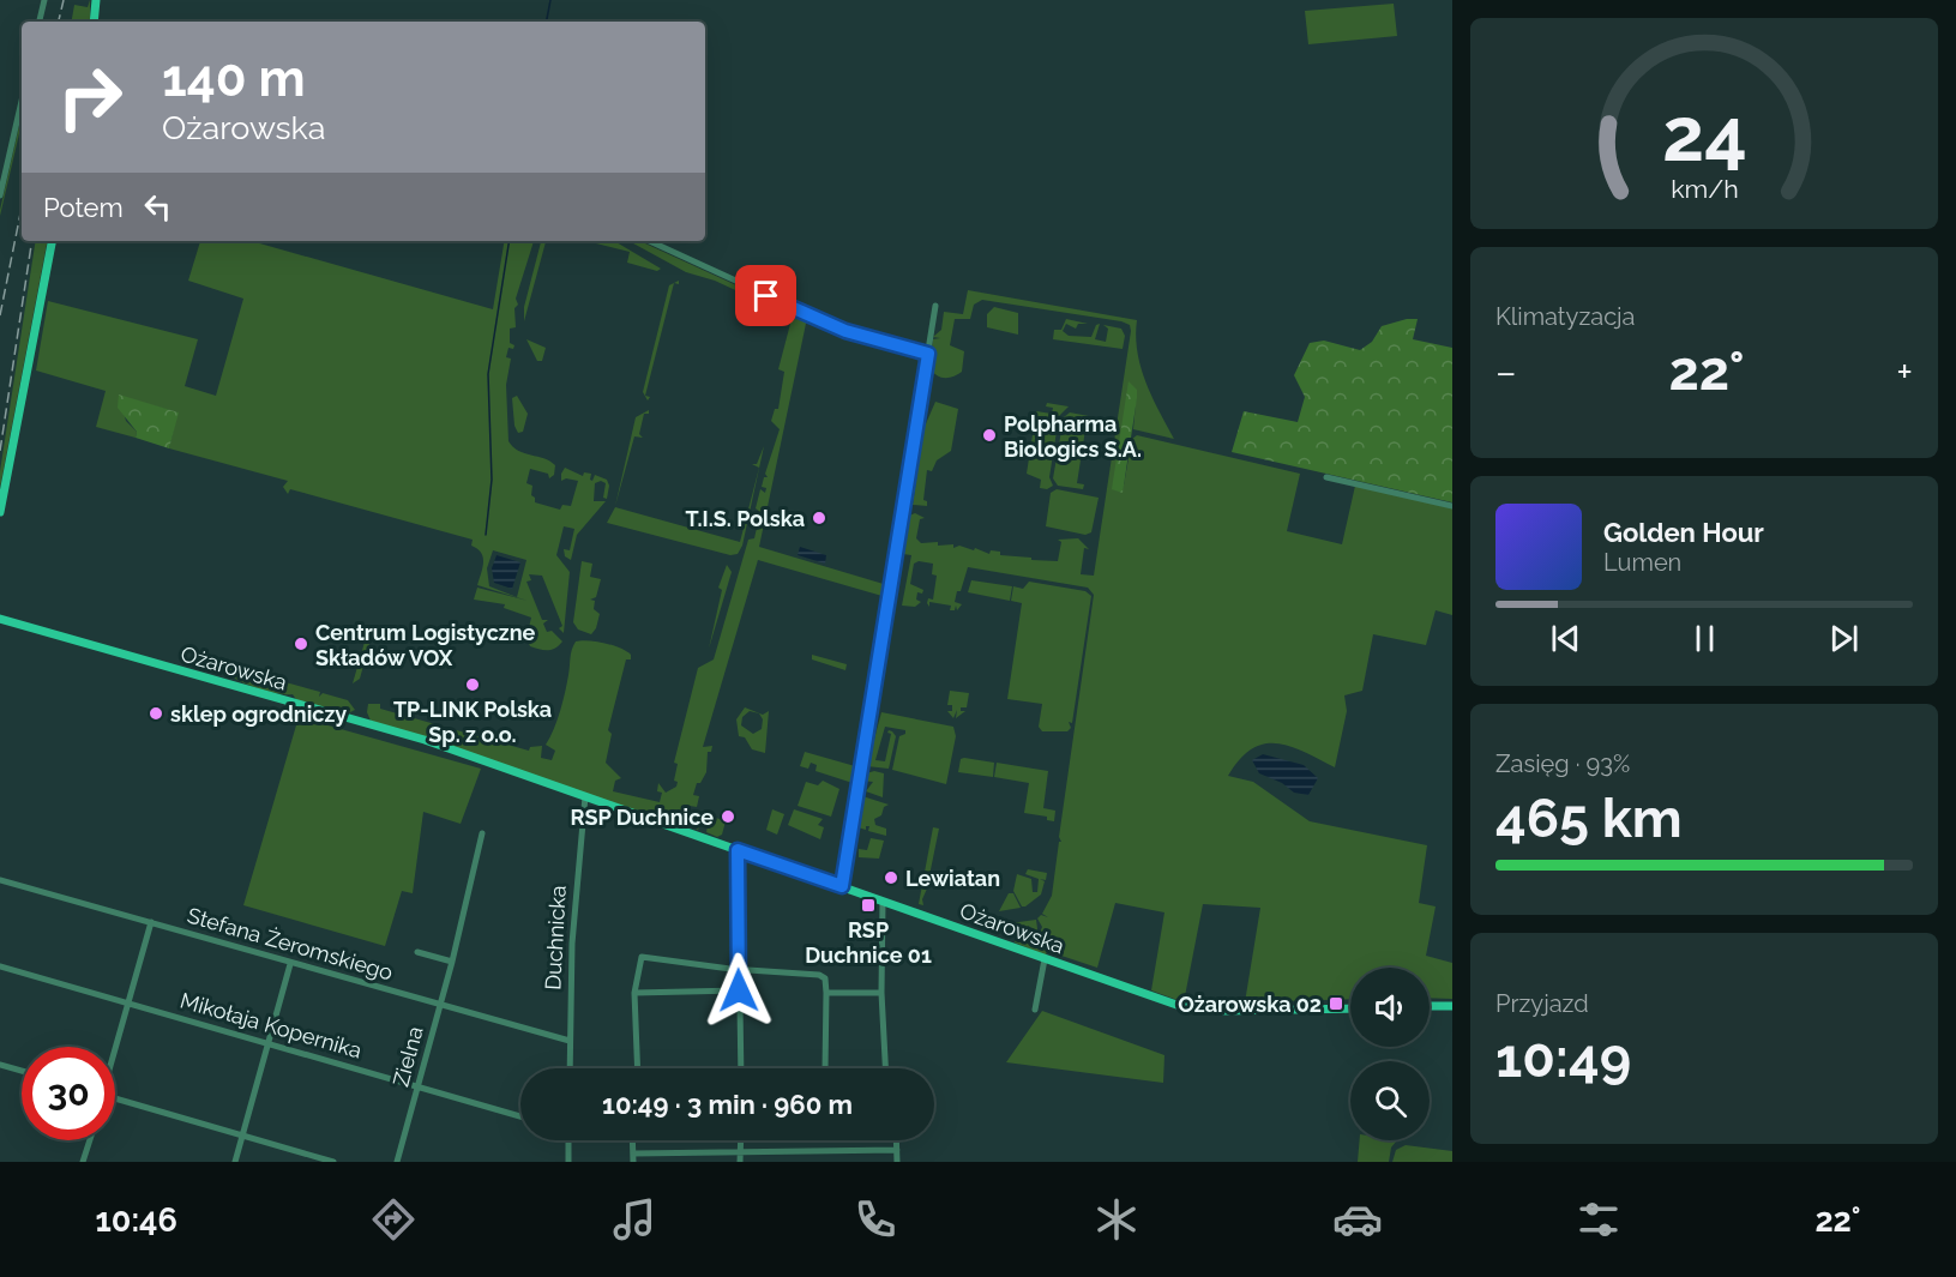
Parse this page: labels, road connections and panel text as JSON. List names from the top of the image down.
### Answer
{
  "streets": {
    "main road": ["Ożarowska"],
    "street": [
      "Duchnicka",
      "Stefana Żeromskiego",
      "Mikołaja Kopernika",
      "Zielna"
    ]
  },
  "crossings": [
    ["Ożarowska", "Duchnicka"],
    ["Duchnicka", "Stefana Żeromskiego"],
    ["Stefana Żeromskiego", "Zielna"],
    ["Mikołaja Kopernika", "Zielna"]
  ],
  "places": {
    "other": [
      "Polpharma Biologics S.A.",
      "T.I.S. Polska",
      "Centrum Logistyczne Składów VOX",
      "TP-LINK Polska Sp. z o.o.",
      "sklep ogrodniczy",
      "RSP Duchnice",
      "Lewiatan"
    ],
    "transit": ["RSP Duchnice 01", "Ożarowska 02"]
  },
  "page": {
    "turn": ["140 m", "Ożarowska"],
    "then": "Potem",
    "tile": [
      "Klimatyzacja",
      ["Zasięg · 93%", "465 km"],
      ["Przyjazd", "10:49"]
    ],
    "heat": ["−", "22°", "+"],
    "song": ["Golden Hour", "Lumen"],
    "limit": "30",
    "trip": "10:49 · 3 min · 960 m",
    "tabs": ["10:46", "22°"],
    "gauge": ["24", "km/h"]
  }
}
